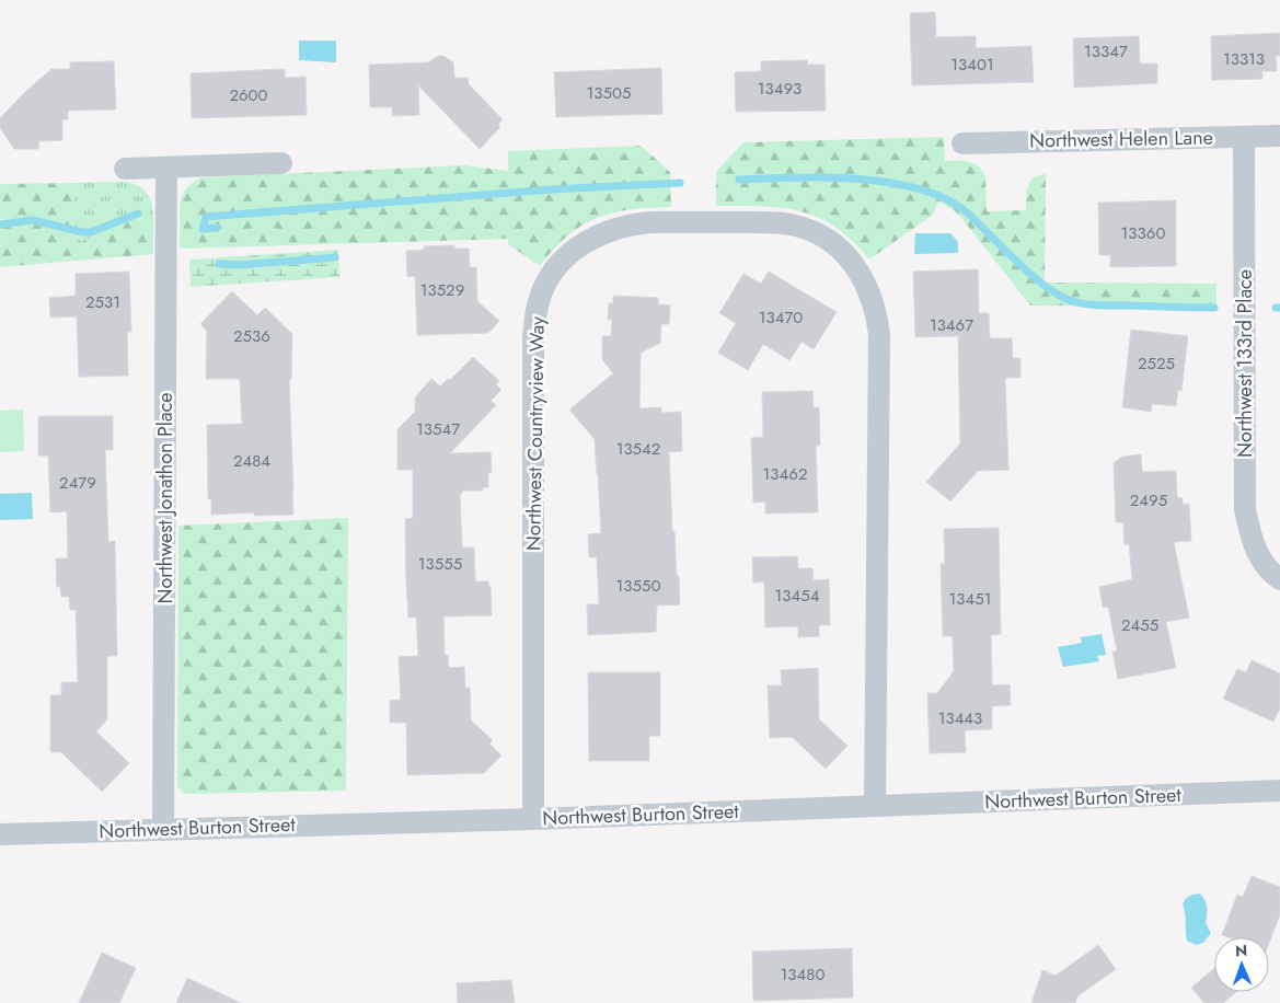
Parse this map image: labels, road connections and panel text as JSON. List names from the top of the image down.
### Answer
{
  "streets": {
    "street": [
      "Northwest Helen Lane",
      "Northwest 133rd Place",
      "Northwest Countryview Way",
      "Northwest Jonathon Place",
      "Northwest Burton Street"
    ]
  },
  "crossings": [
    ["Northwest Helen Lane", "Northwest 133rd Place"],
    ["Northwest Countryview Way", "Northwest Burton Street"],
    ["Northwest Jonathon Place", "Northwest Burton Street"]
  ],
  "house_numbers": [
    "13347",
    "13313",
    "13401",
    "13493",
    "13505",
    "2600",
    "13360",
    "13529",
    "2531",
    "13470",
    "13467",
    "2536",
    "2525",
    "13547",
    "13542",
    "2484",
    "13462",
    "2479",
    "2495",
    "13555",
    "13550",
    "13454",
    "13451",
    "2455",
    "13443",
    "13480"
  ],
  "north": "top"
}
